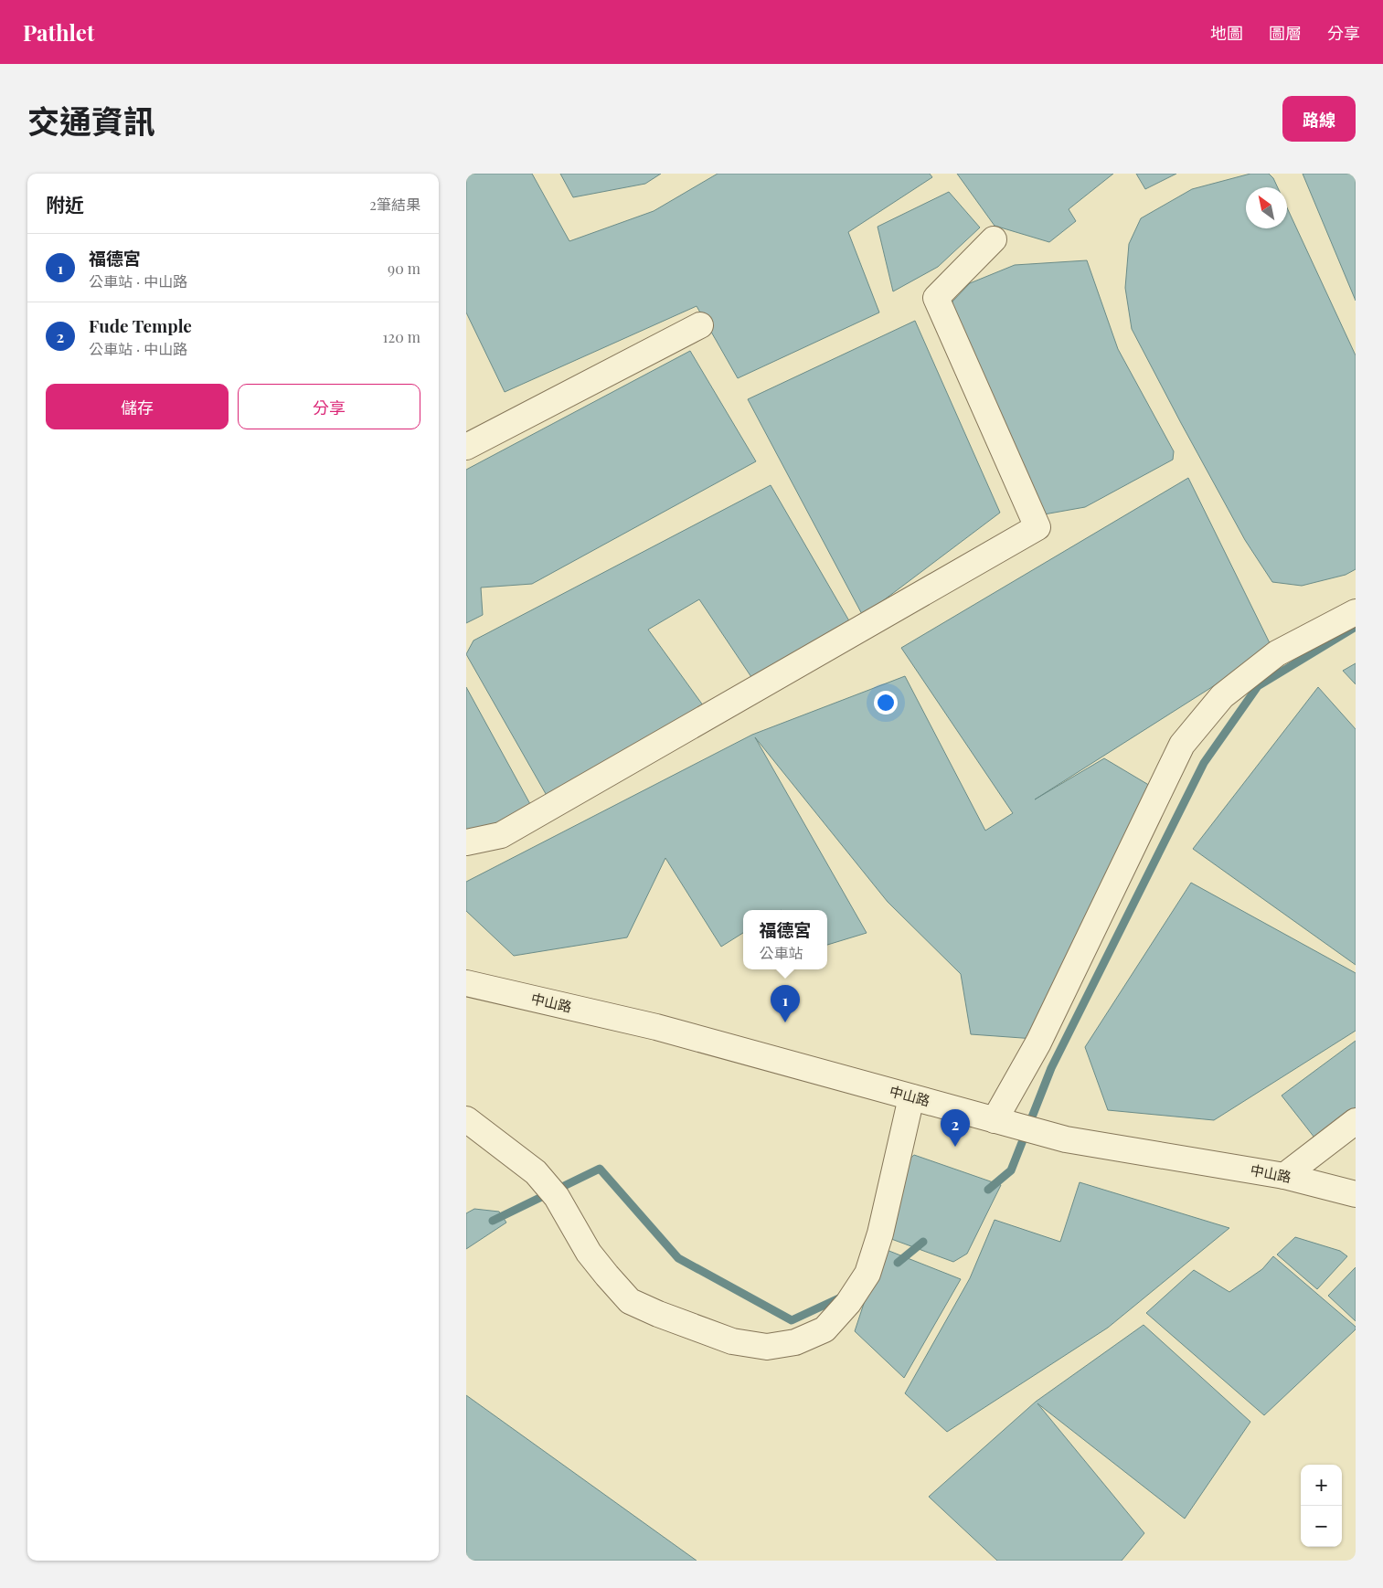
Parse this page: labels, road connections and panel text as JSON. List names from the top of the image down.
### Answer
{
  "streets": {
    "street": ["中山路"]
  },
  "north": "top left",
  "page": {
    "header": "Pathlet",
    "nav": ["地圖", "圖層", "分享"],
    "title": "交通資訊",
    "buttons": [
      "路線",
      ["儲存", "分享"]
    ],
    "heading": ["附近", "2筆結果"],
    "list": [
      {
        "mark": "1",
        "name": "福德宮",
        "note": "公車站 · 中山路",
        "value": "90 m"
      },
      {
        "mark": "2",
        "name": "Fude Temple",
        "note": "公車站 · 中山路",
        "value": "120 m"
      }
    ],
    "popup": ["福德宮", "公車站"],
    "pins": ["1", "2"],
    "map_buttons": ["+", "−"]
  }
}
